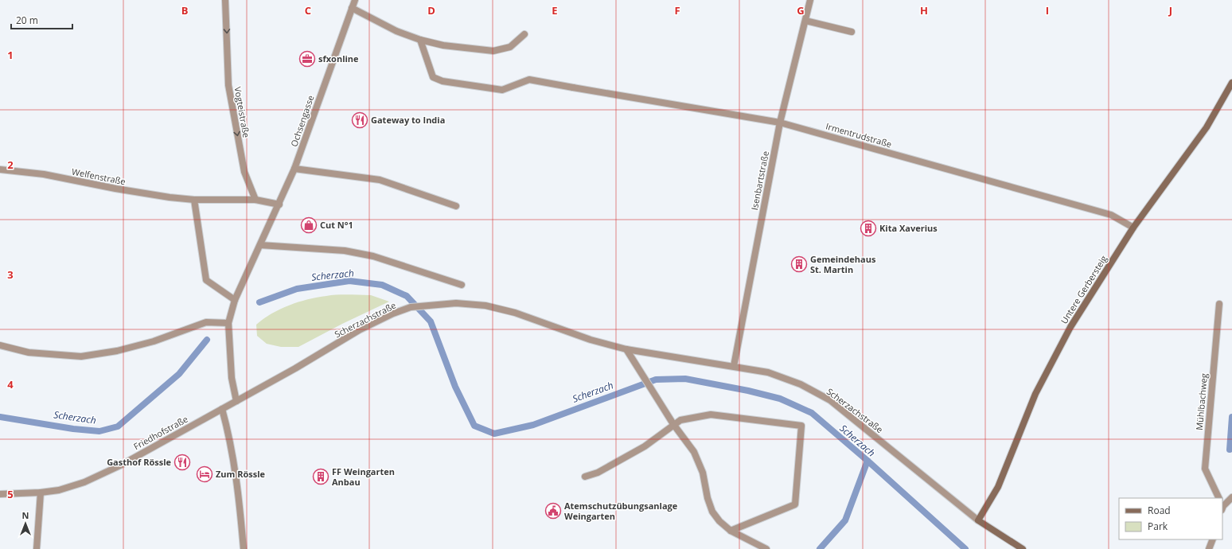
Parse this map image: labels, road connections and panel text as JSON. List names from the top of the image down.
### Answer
{
  "streets": {
    "street": [
      "Vogteistraße",
      "Ochsengasse",
      "Irmentrudstraße",
      "Welfenstraße",
      "Isenbartstraße",
      "Untere Gerbersteig",
      "Scherzachstraße",
      "Mühlbachweg",
      "Friedhofstraße"
    ]
  },
  "crossings": [
    ["Vogteistraße", "Welfenstraße"],
    ["Irmentrudstraße", "Isenbartstraße"],
    ["Irmentrudstraße", "Untere Gerbersteig"],
    ["Isenbartstraße", "Scherzachstraße"],
    ["Untere Gerbersteig", "Scherzachstraße"],
    ["Scherzachstraße", "Friedhofstraße"]
  ],
  "one_way": ["Vogteistraße"],
  "water": ["Scherzach"],
  "places": {
    "office": ["sfxonline"],
    "restaurant": ["Gateway to India", "Gasthof Rössle"],
    "shop": ["Cut N°1"],
    "building": ["Kita Xaverius", "Gemeindehaus St. Martin", "FF Weingarten Anbau"],
    "hotel": ["Zum Rössle"],
    "public building": ["Atemschutzübungsanlage Weingarten"]
  },
  "legend": ["Road", "Park"],
  "scale_bar": "20 m",
  "north": "top",
  "grid": {
    "columns": [
      "B",
      "C",
      "D",
      "E",
      "F",
      "G",
      "H",
      "I",
      "J"
    ],
    "rows": [
      "1",
      "2",
      "3",
      "4",
      "5"
    ]
  }
}
